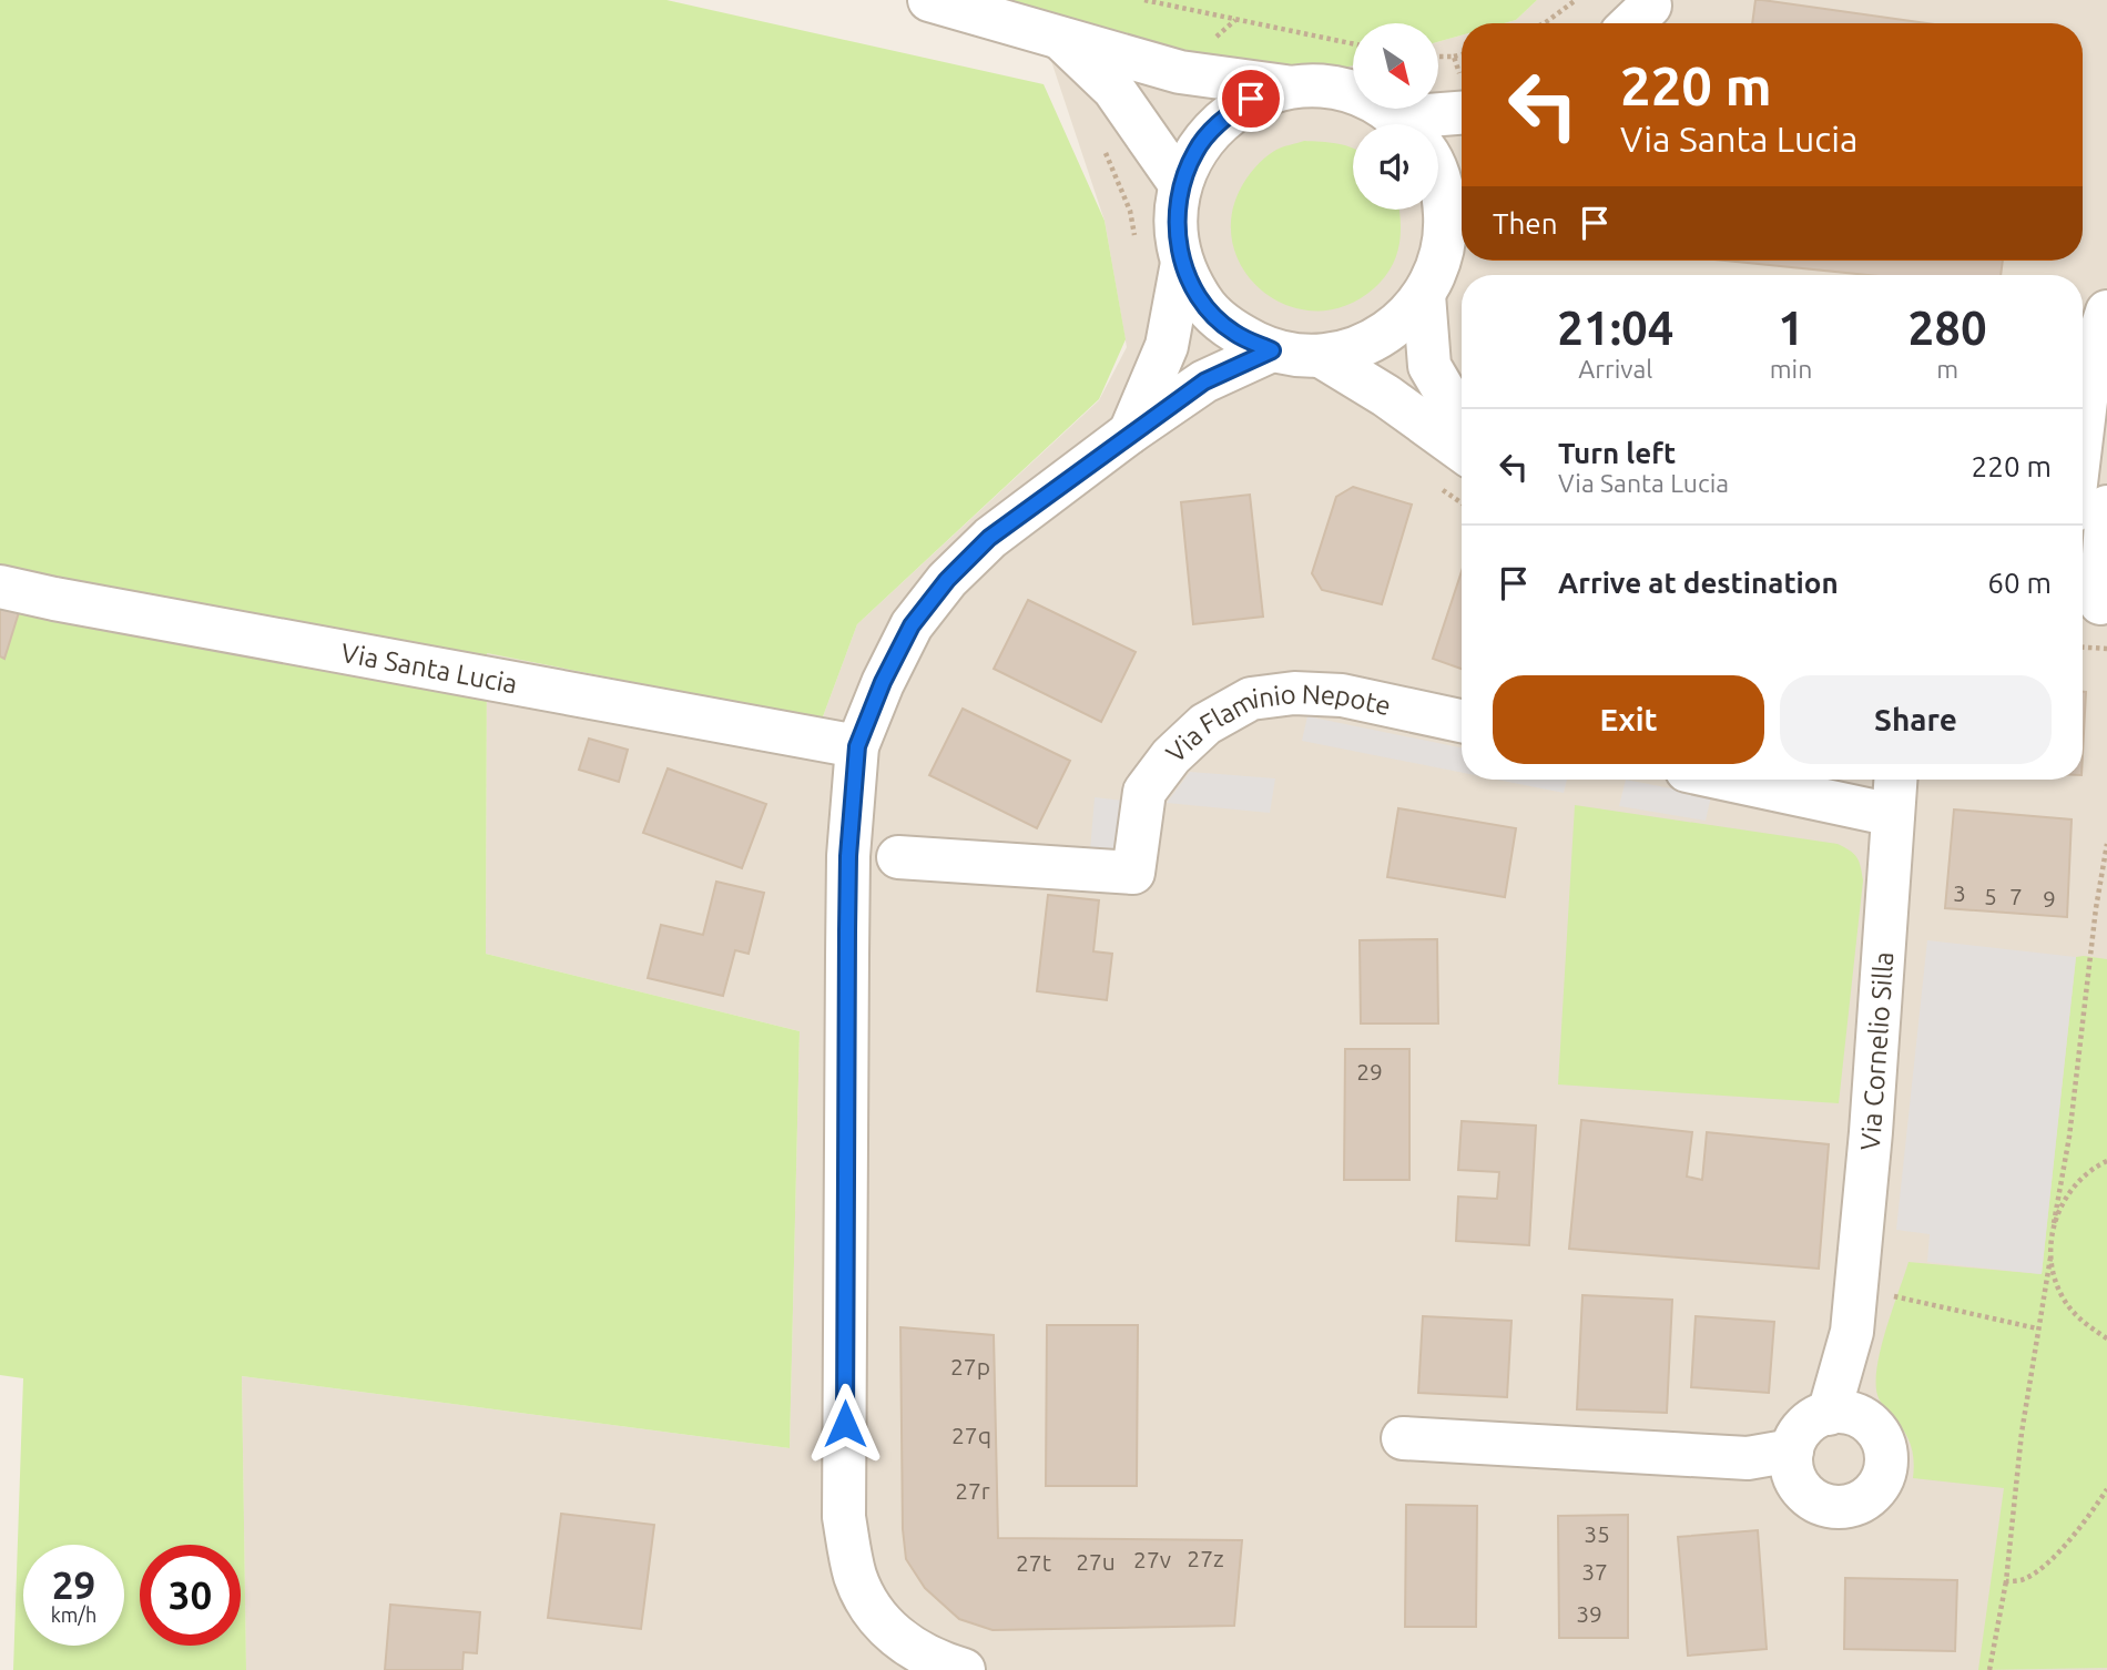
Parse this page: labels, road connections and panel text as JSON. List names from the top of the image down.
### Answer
{
  "streets": {
    "street": ["Via Santa Lucia", "Via Flaminio Nepote", "Via Cornelio Silla"]
  },
  "house_numbers": [
    "3",
    "5",
    "7",
    "9",
    "29",
    "27p",
    "27q",
    "27r",
    "35",
    "27z",
    "27v",
    "27u",
    "27t",
    "37",
    "39"
  ],
  "north": "bottom right",
  "page": {
    "turn": ["220 m", "Via Santa Lucia"],
    "then": "Then",
    "eta": [
      "21:04",
      "Arrival",
      "1",
      "min",
      "280",
      "m"
    ],
    "list": [
      {
        "name": "Turn left",
        "note": "Via Santa Lucia",
        "value": "220 m"
      },
      {
        "name": "Arrive at destination",
        "value": "60 m"
      }
    ],
    "buttons": ["Exit", "Share"],
    "speed": "29 km/h",
    "limit": "30"
  }
}
